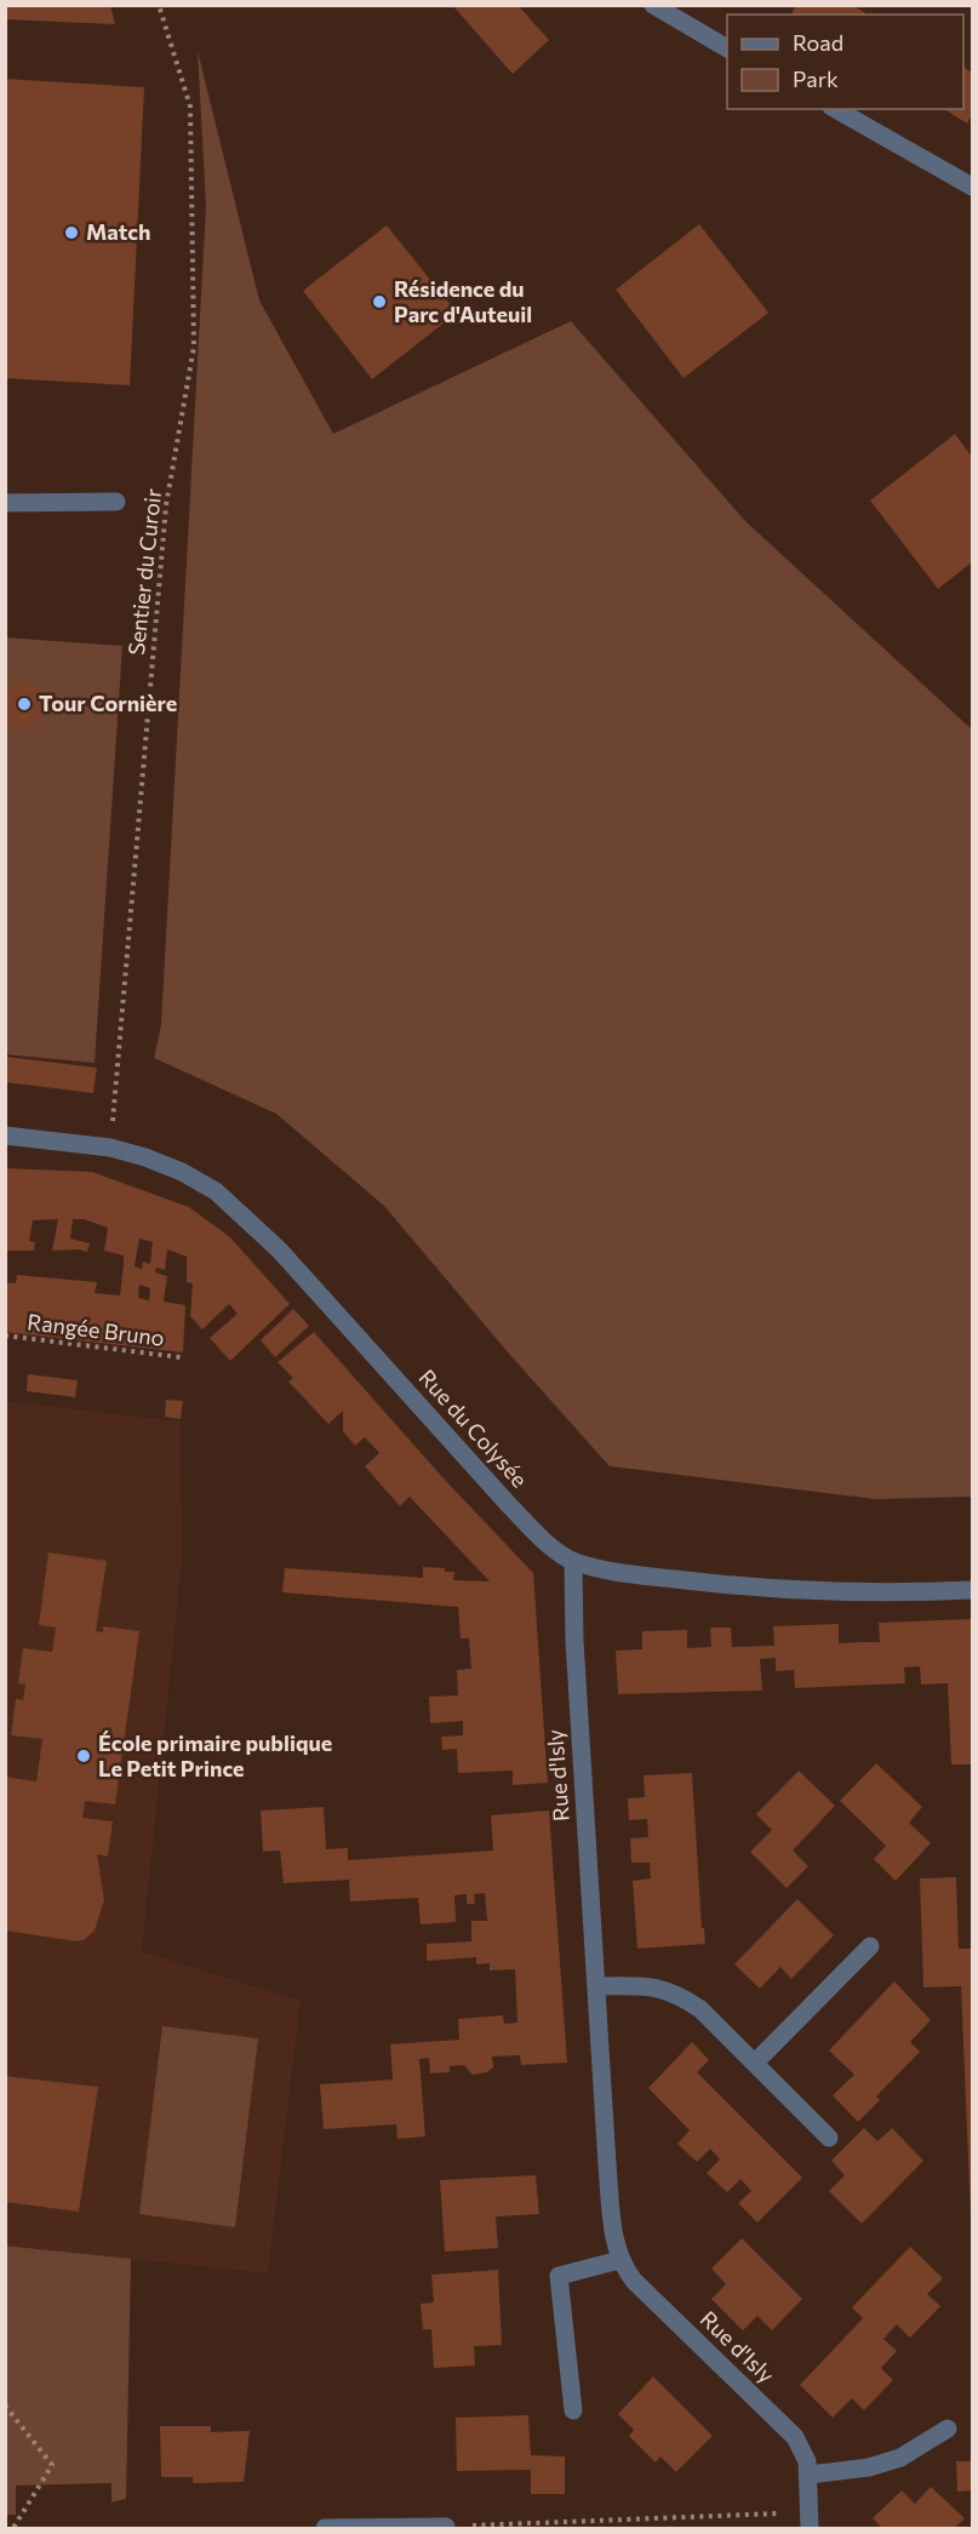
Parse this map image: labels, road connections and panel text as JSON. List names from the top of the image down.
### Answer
{
  "streets": {
    "street": ["Rue du Colysée", "Rue d'Isly"],
    "path": ["Sentier du Curoir", "Rangée Bruno"]
  },
  "crossings": [
    ["Sentier du Curoir", "Rue du Colysée"],
    ["Rue du Colysée", "Rue d'Isly"]
  ],
  "places": [
    "Match",
    "Résidence du Parc d'Auteuil",
    "Tour Cornière",
    "École primaire publique Le Petit Prince"
  ],
  "legend": ["Road", "Park"]
}
